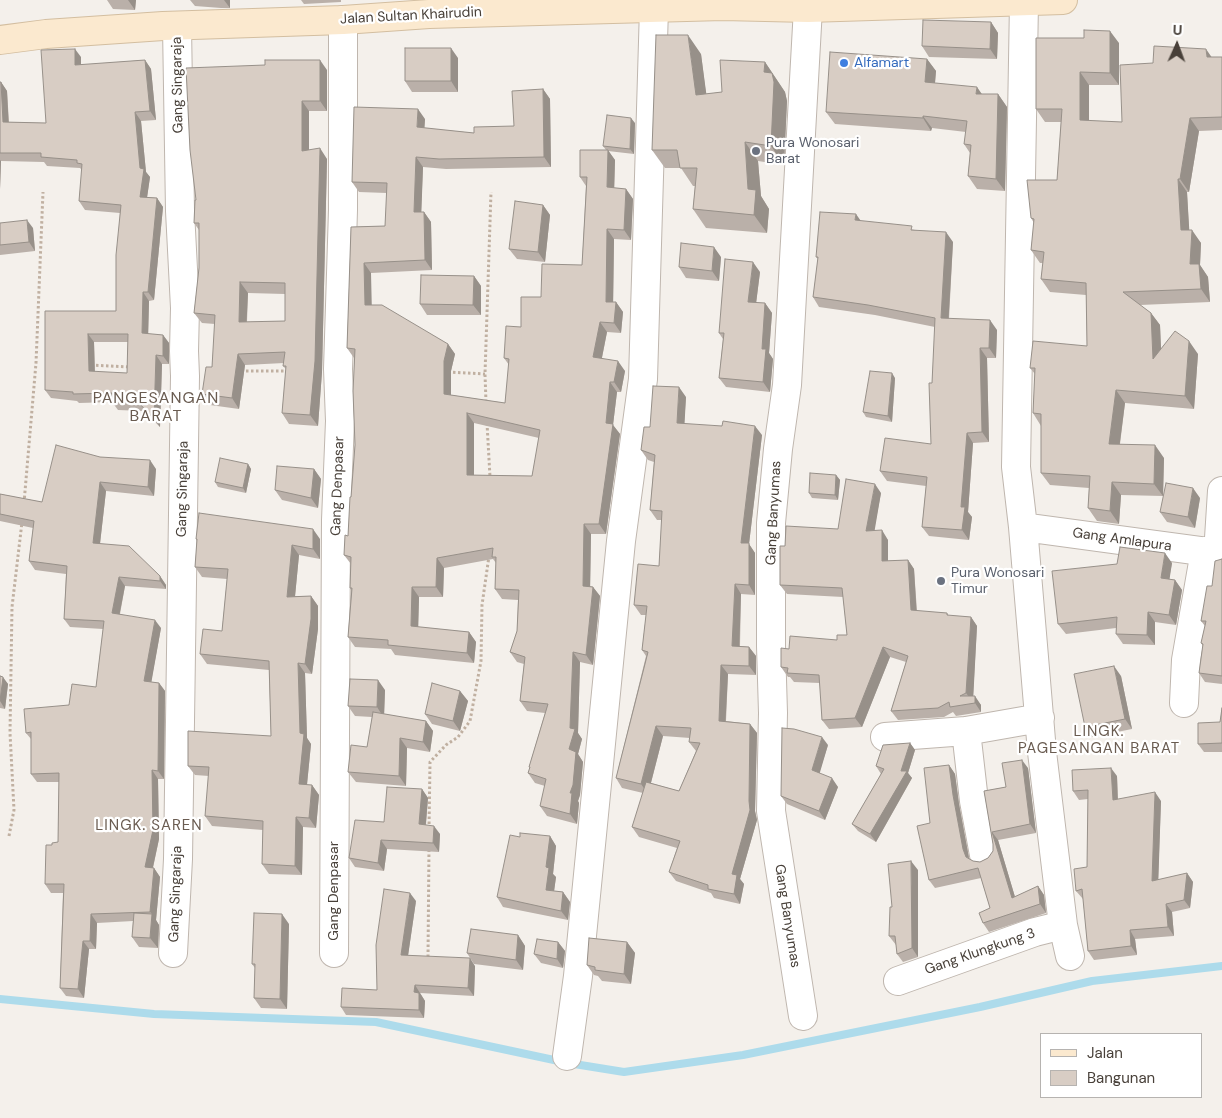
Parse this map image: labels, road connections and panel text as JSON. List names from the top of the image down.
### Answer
{
  "streets": {
    "main road": ["Jalan Sultan Khairudin"],
    "street": [
      "Gang Singaraja",
      "Gang Denpasar",
      "Gang Banyumas",
      "Gang Amlapura",
      "Gang Klungkung 3"
    ]
  },
  "crossings": [
    ["Jalan Sultan Khairudin", "Gang Singaraja"],
    ["Jalan Sultan Khairudin", "Gang Denpasar"],
    ["Jalan Sultan Khairudin", "Gang Banyumas"]
  ],
  "districts": ["PANGESANGAN BARAT", "LINGK. PAGESANGAN BARAT", "LINGK. SAREN"],
  "places": ["Alfamart", "Pura Wonosari Barat", "Pura Wonosari Timur"],
  "legend": ["Jalan", "Bangunan"],
  "north": "top"
}
